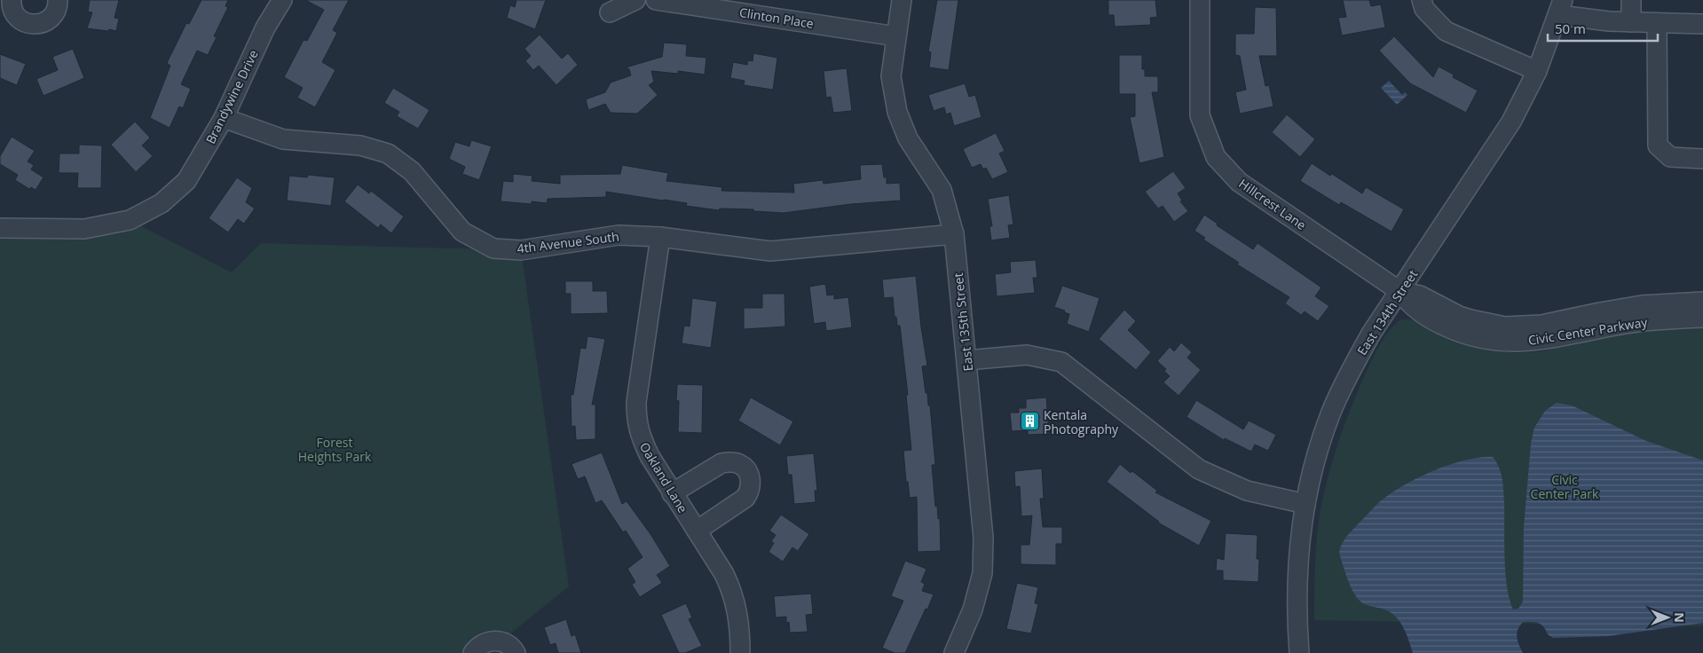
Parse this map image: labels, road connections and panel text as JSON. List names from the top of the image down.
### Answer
{
  "streets": {
    "street": [
      "Clinton Place",
      "Brandywine Drive",
      "Hillcrest Lane",
      "4th Avenue South",
      "East 134th Street",
      "East 135th Street",
      "Civic Center Parkway",
      "Oakland Lane"
    ]
  },
  "crossings": [
    ["Clinton Place", "East 135th Street"],
    ["Brandywine Drive", "4th Avenue South"],
    ["Hillcrest Lane", "East 134th Street"],
    ["Hillcrest Lane", "Civic Center Parkway"],
    ["4th Avenue South", "East 135th Street"],
    ["4th Avenue South", "Oakland Lane"],
    ["East 134th Street", "Civic Center Parkway"]
  ],
  "parks": ["Forest Heights Park", "Civic Center Park"],
  "places": {
    "building": ["Kentala Photography"]
  },
  "scale_bar": "50 m",
  "north": "right"
}
